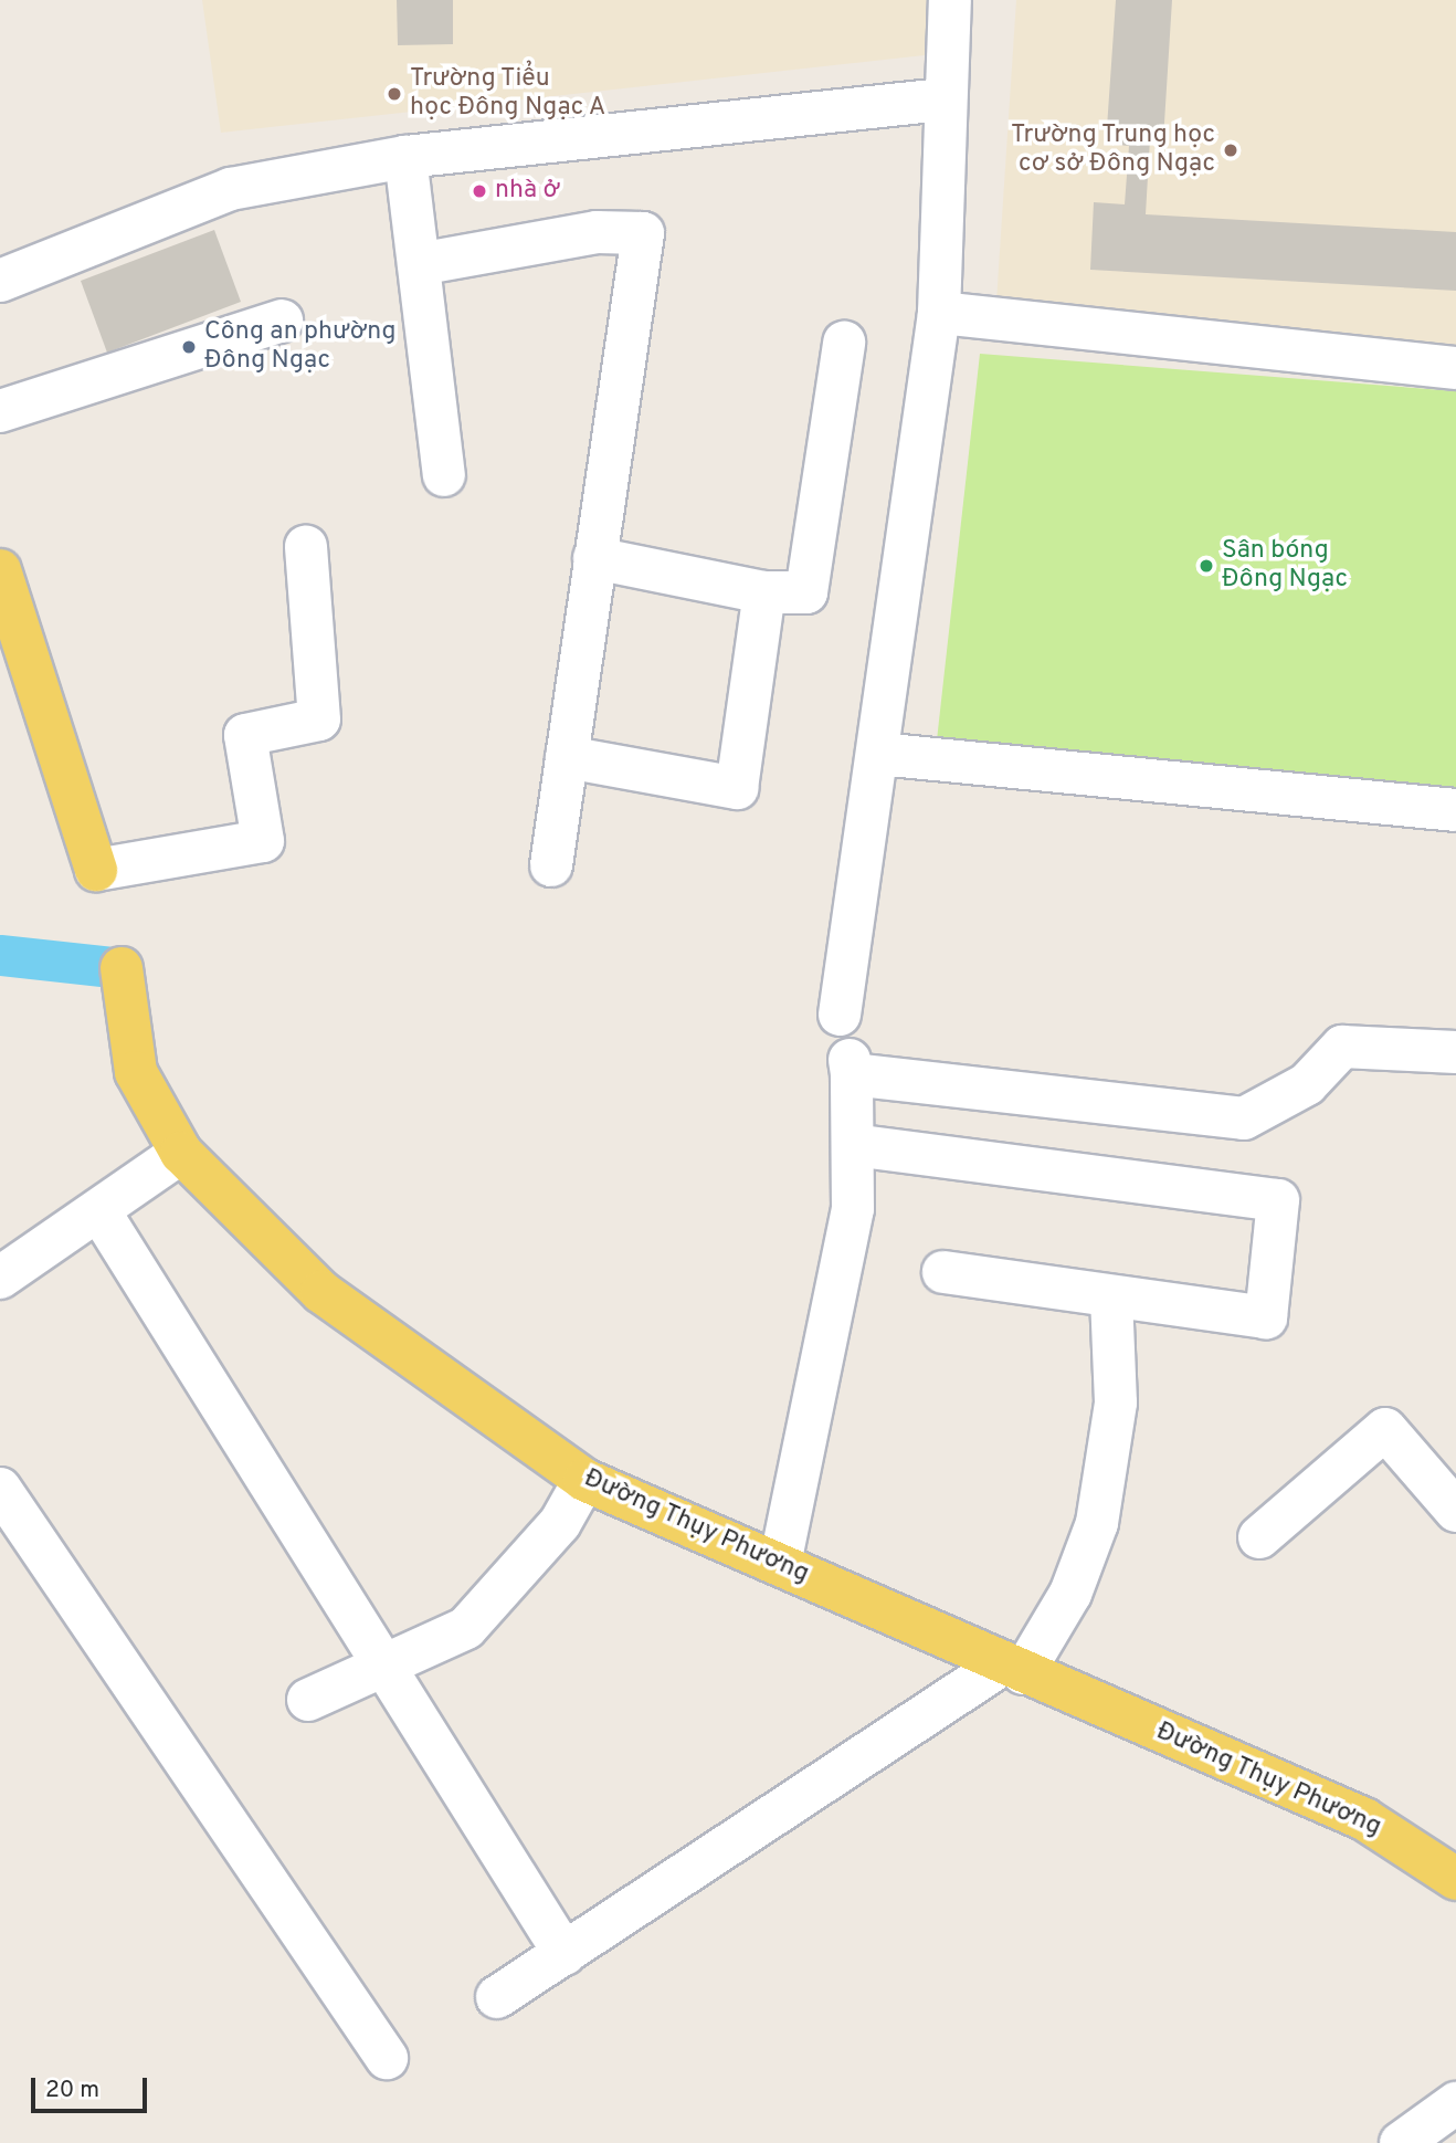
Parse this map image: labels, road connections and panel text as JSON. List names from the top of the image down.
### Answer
{
  "streets": {
    "main road": ["Đường Thụy Phương"]
  },
  "places": [
    "Trường Tiểu học Đông Ngạc A",
    "Trường Trung học cơ sở Đông Ngạc",
    "nhà ở",
    "Công an phường Đông Ngạc",
    "Sân bóng Đông Ngạc"
  ],
  "scale_bar": "20 m"
}
